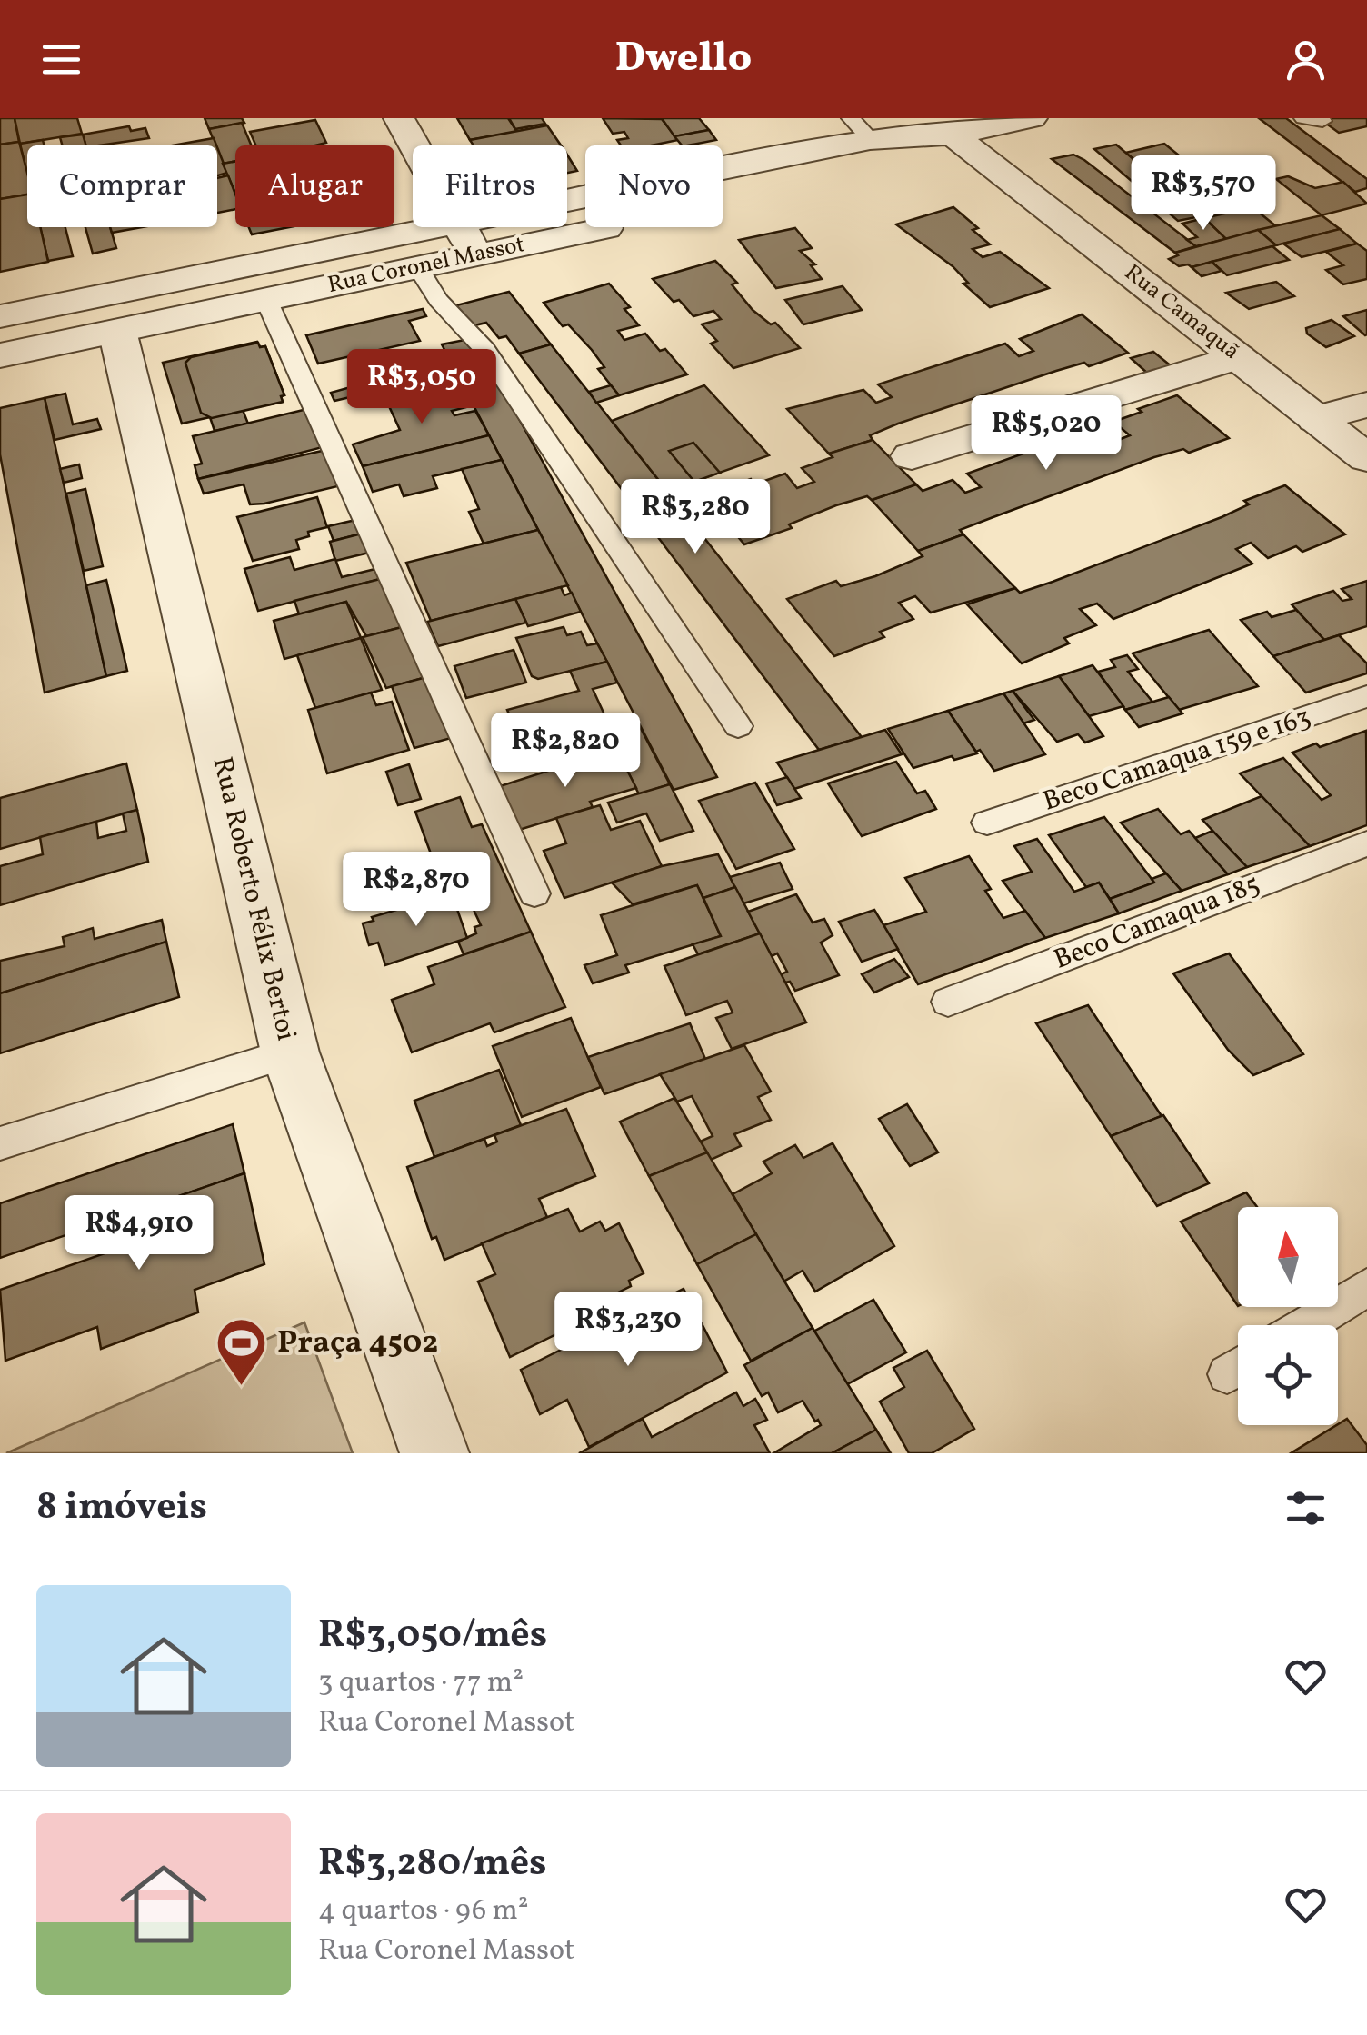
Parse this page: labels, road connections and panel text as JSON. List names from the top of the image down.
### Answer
{
  "streets": {
    "street": ["Rua Coronel Massot", "Rua Camaquã", "Rua Roberto Félix Bertoi"],
    "lane": ["Beco Camaqua 159 e 163", "Beco Camaqua 185"]
  },
  "crossings": [
    ["Rua Coronel Massot", "Rua Camaquã"],
    ["Rua Coronel Massot", "Rua Roberto Félix Bertoi"]
  ],
  "places": {
    "sports": ["Praça 4502"]
  },
  "north": "top",
  "page": {
    "header": "Dwello",
    "chip": [
      "Comprar",
      "Alugar",
      "Filtros",
      "Novo"
    ],
    "price": [
      "R$3,570",
      "R$3,050",
      "R$5,020",
      "R$3,280",
      "R$2,820",
      "R$2,870",
      "R$4,910",
      "R$3,230"
    ],
    "heading": "8 imóveis",
    "list": [
      {
        "name": "R$3,050/mês",
        "note": "3 quartos · 77 m² · Rua Coronel Massot"
      },
      {
        "name": "R$3,280/mês",
        "note": "4 quartos · 96 m² · Rua Coronel Massot"
      }
    ]
  }
}
